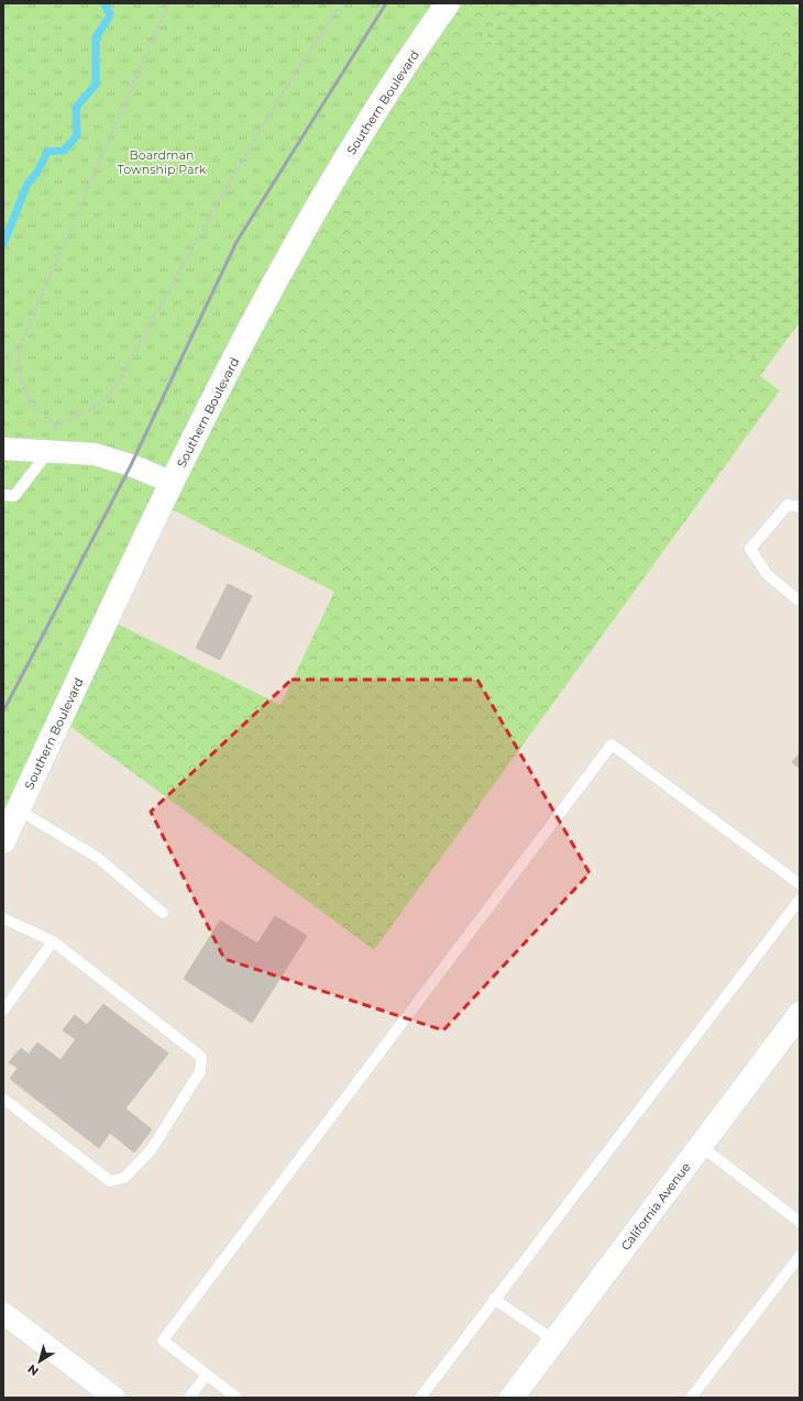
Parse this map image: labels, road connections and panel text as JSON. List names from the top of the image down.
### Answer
{
  "streets": {
    "street": ["Southern Boulevard", "California Avenue"]
  },
  "parks": ["Boardman Township Park"],
  "north": "bottom left"
}
